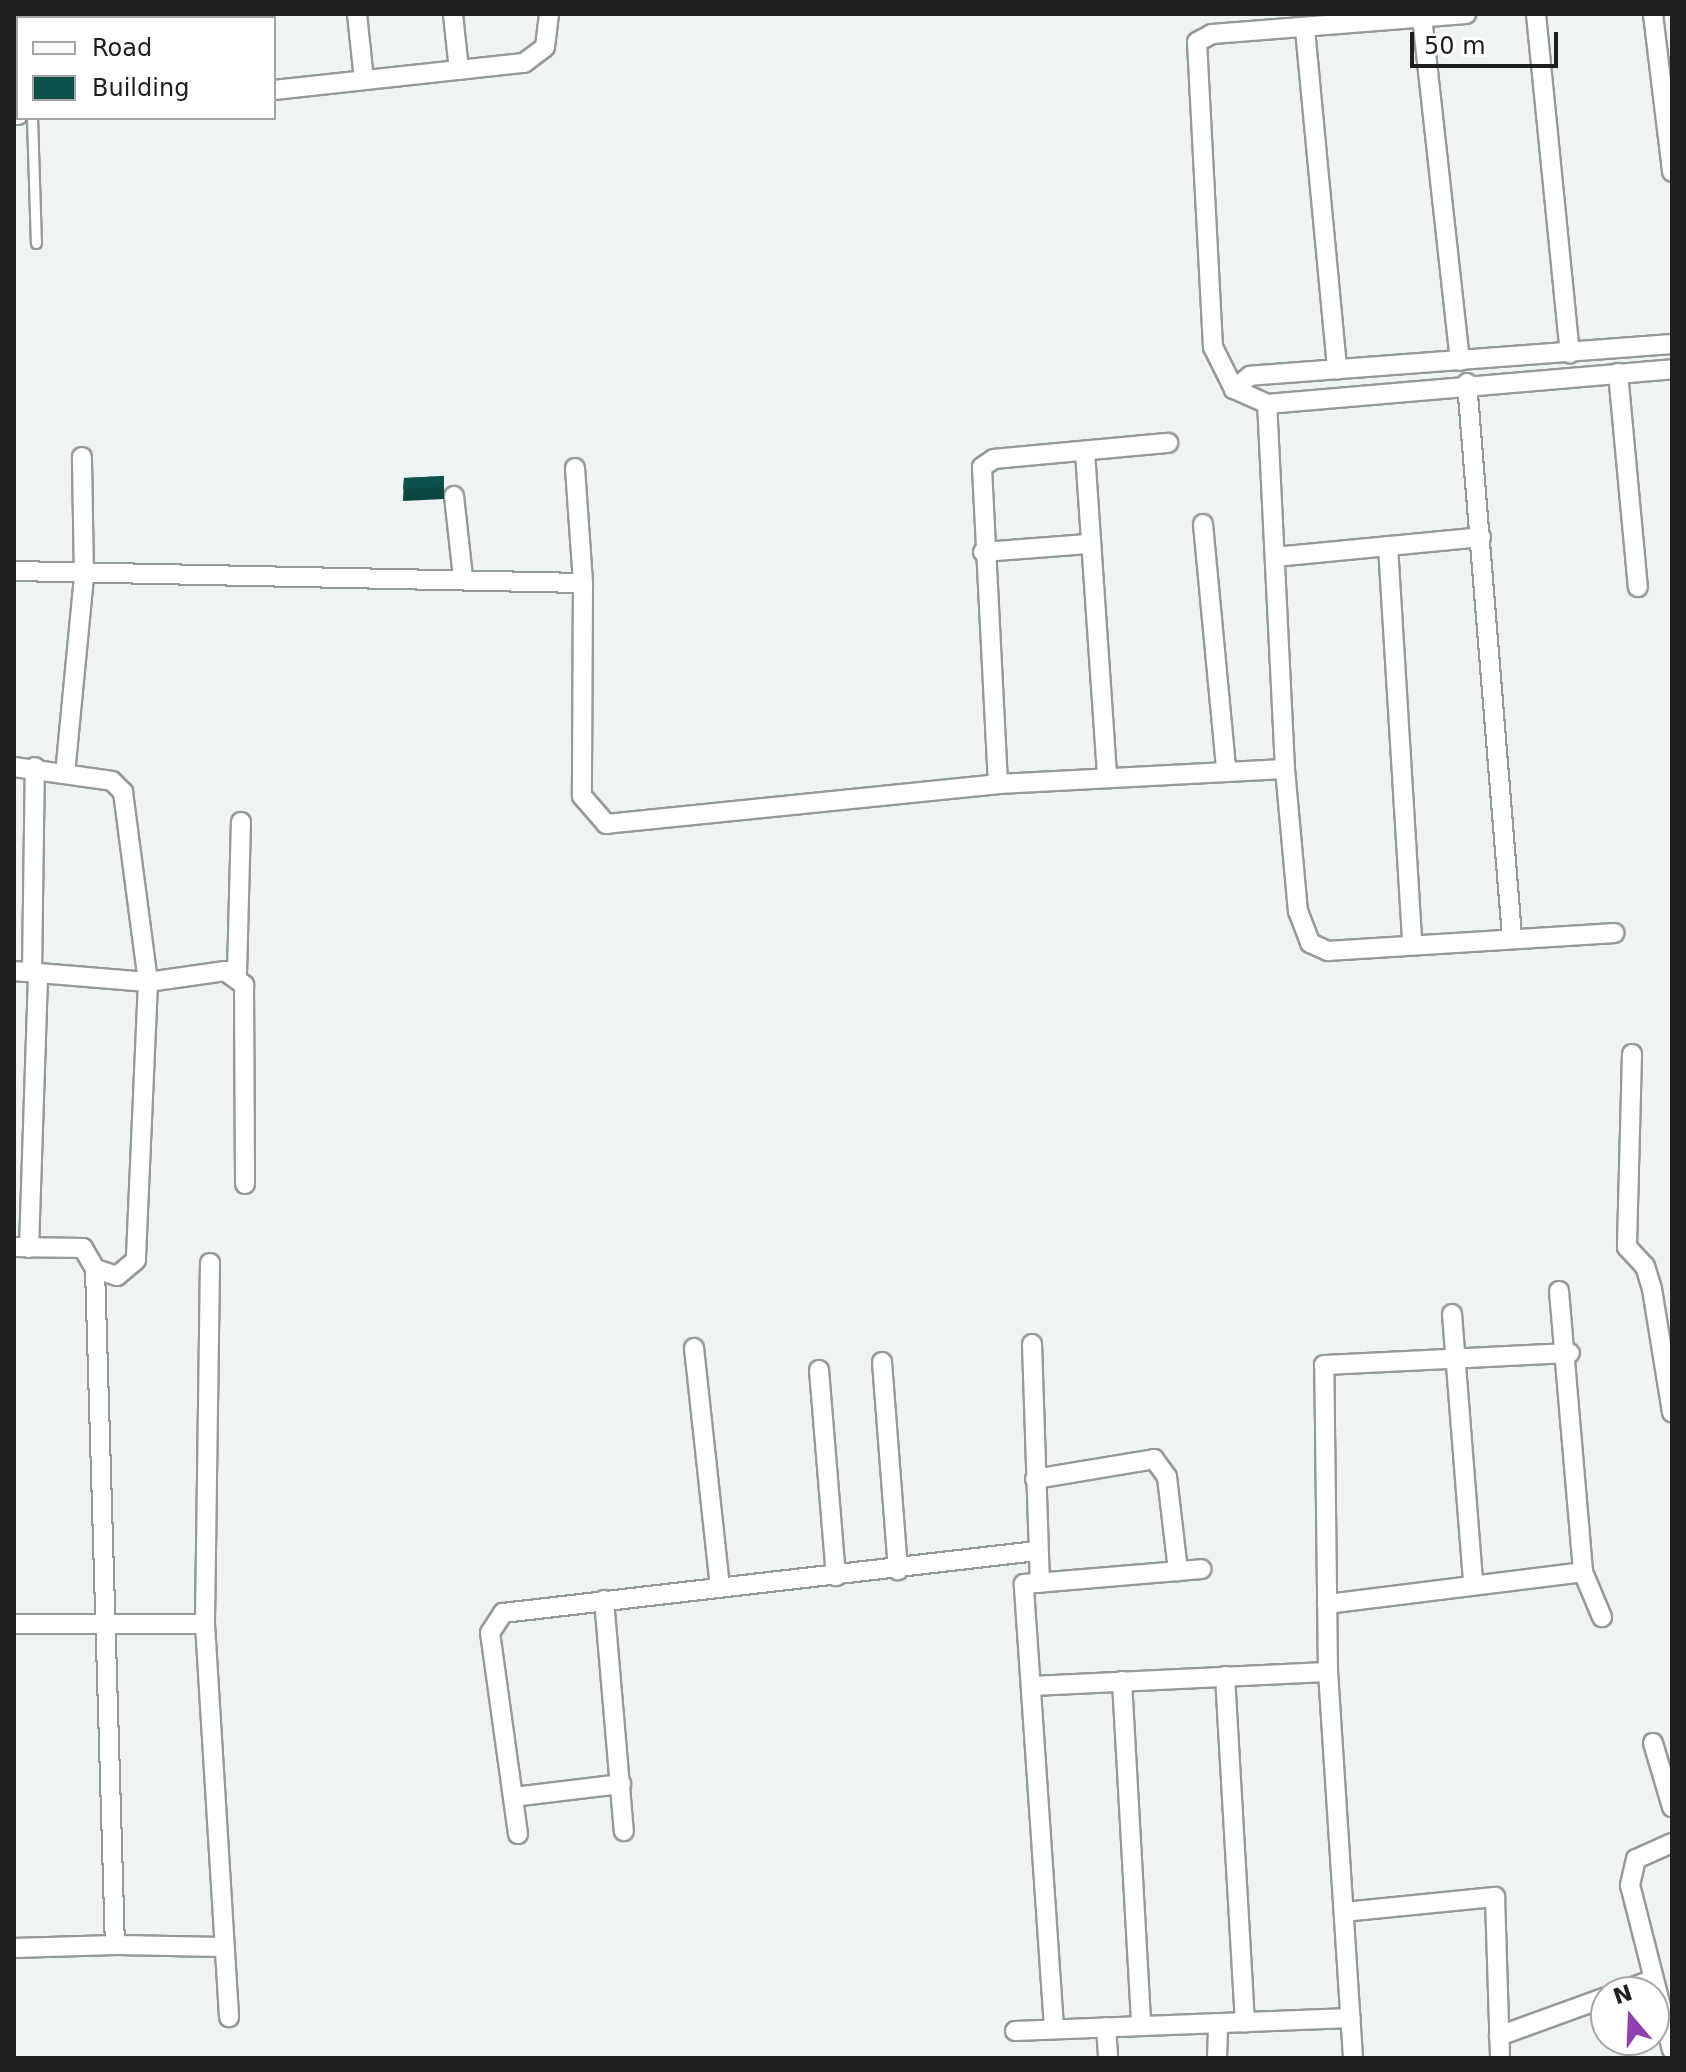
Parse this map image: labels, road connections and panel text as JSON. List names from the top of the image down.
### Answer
{
  "legend": ["Road", "Building"],
  "scale_bar": "50 m",
  "north": "top"
}
